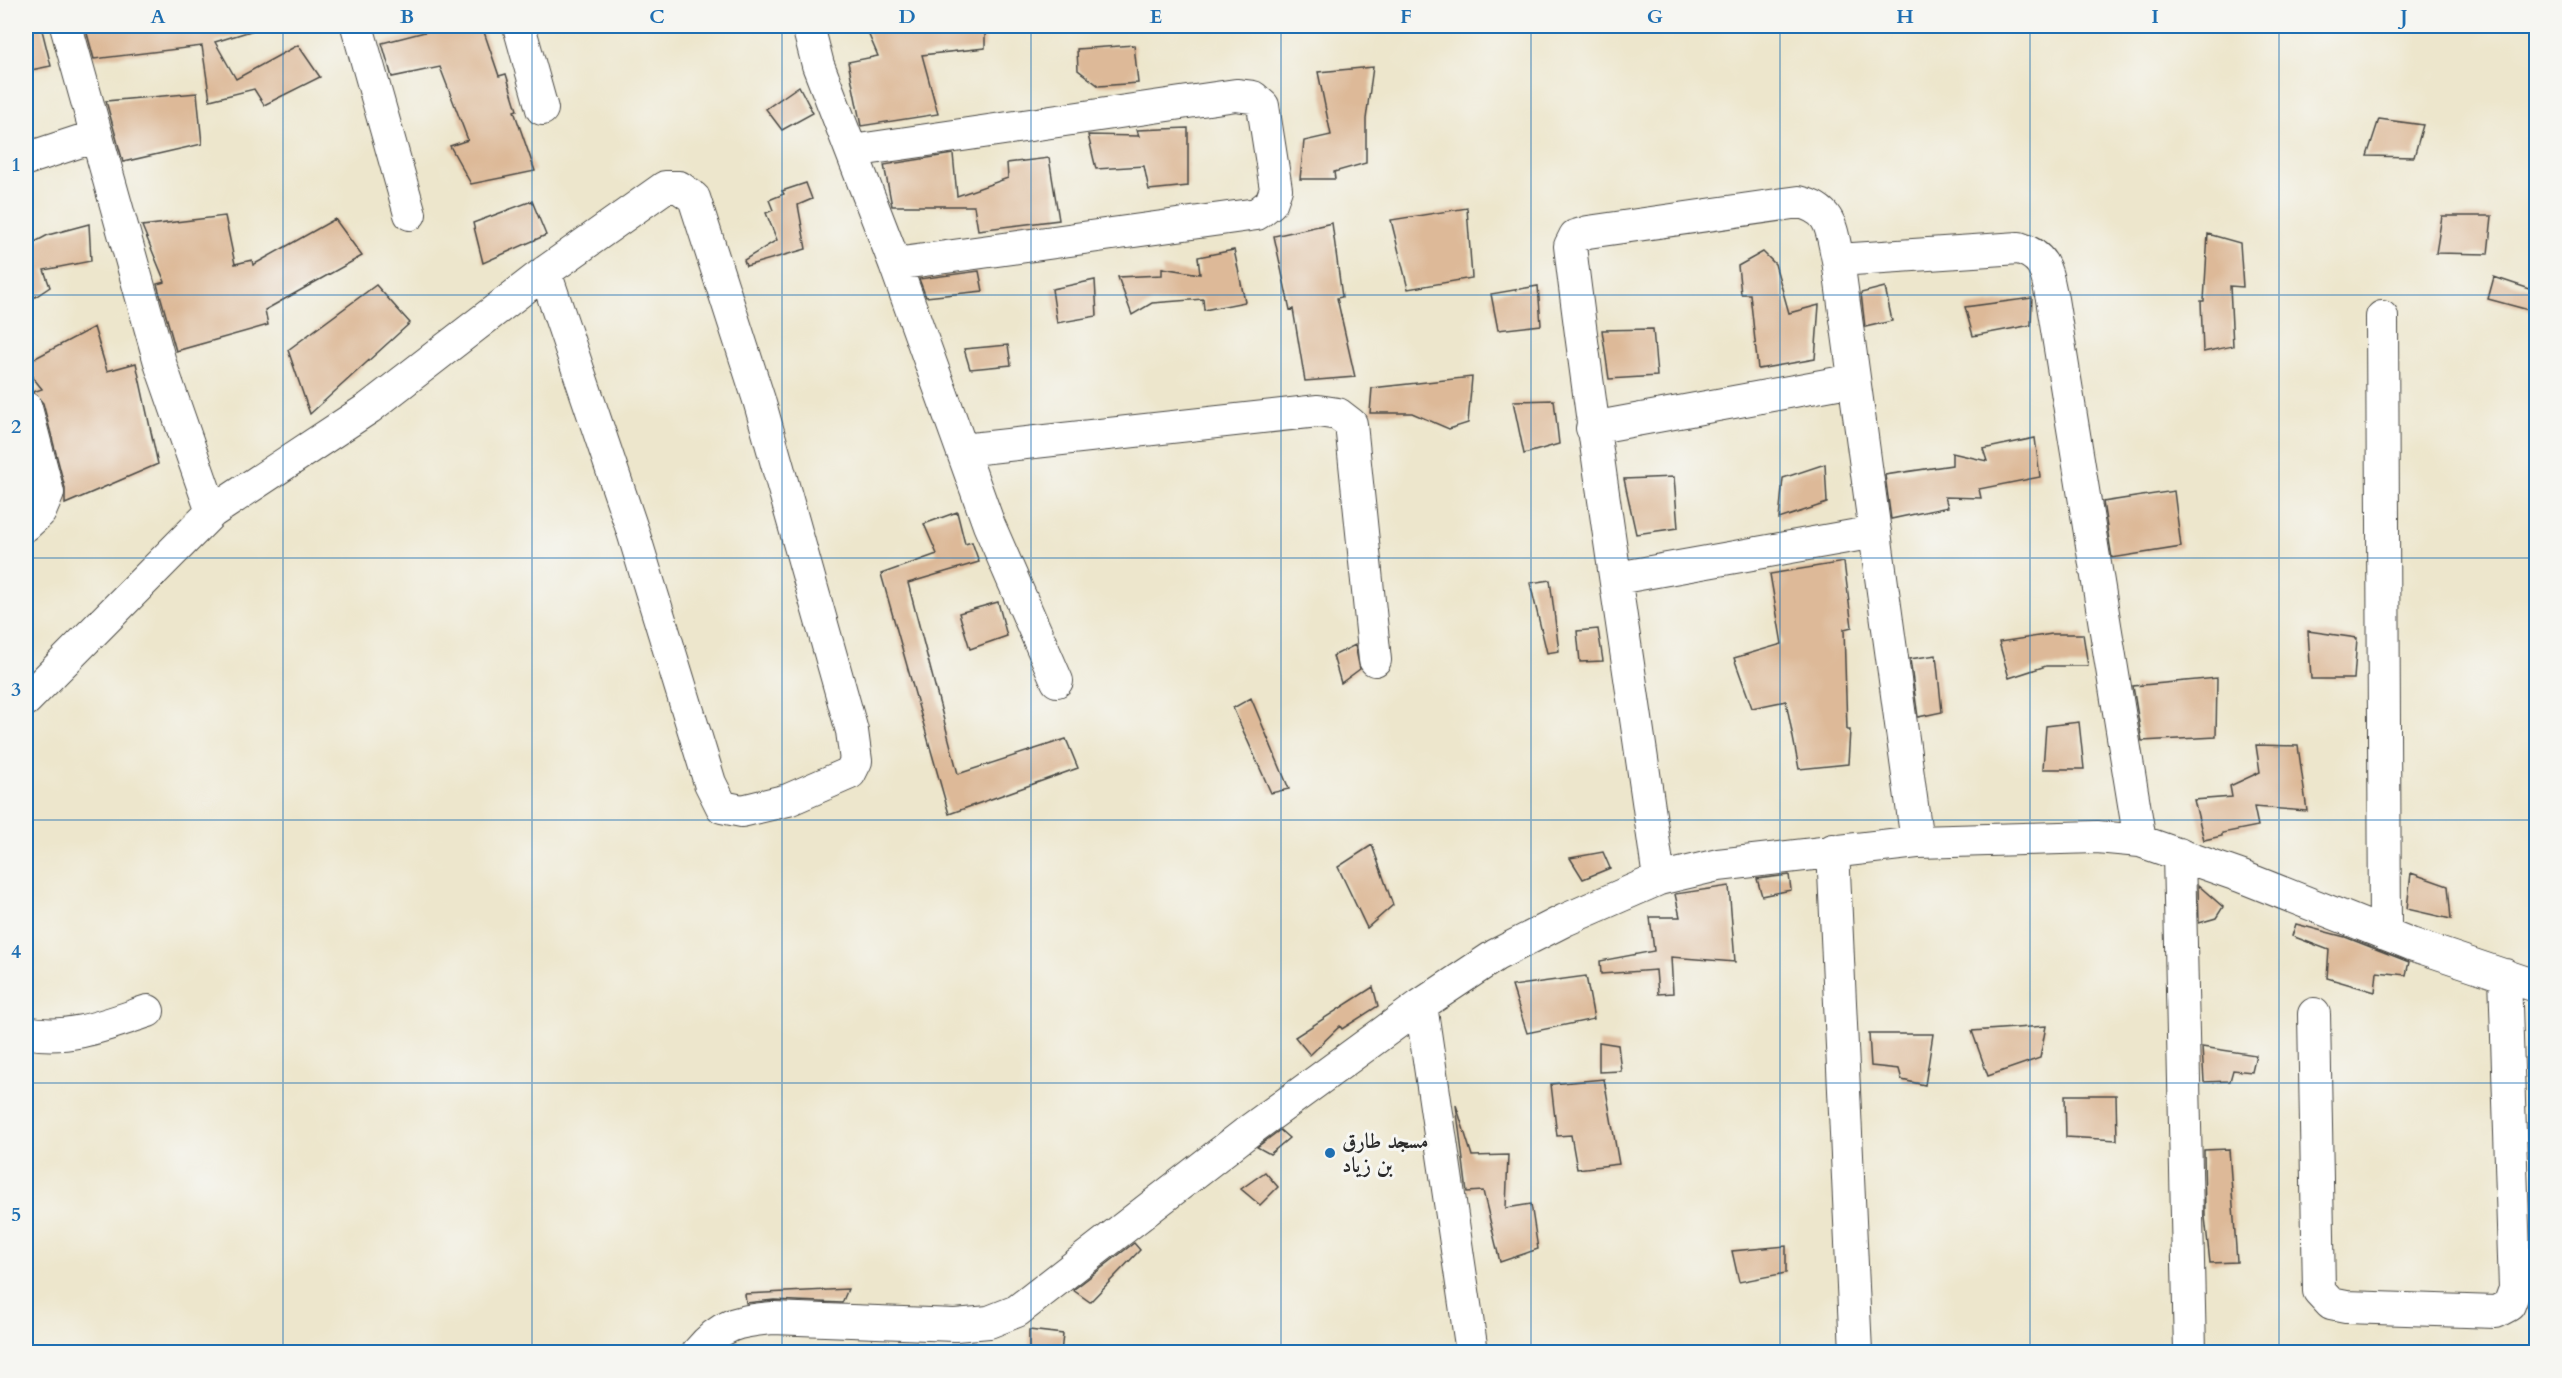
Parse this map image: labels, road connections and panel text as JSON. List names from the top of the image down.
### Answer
{
  "places": ["مسجد طارق بن زياد"],
  "grid": {
    "columns": [
      "A",
      "B",
      "C",
      "D",
      "E",
      "F",
      "G",
      "H",
      "I",
      "J"
    ],
    "rows": [
      "1",
      "2",
      "3",
      "4",
      "5"
    ]
  }
}
